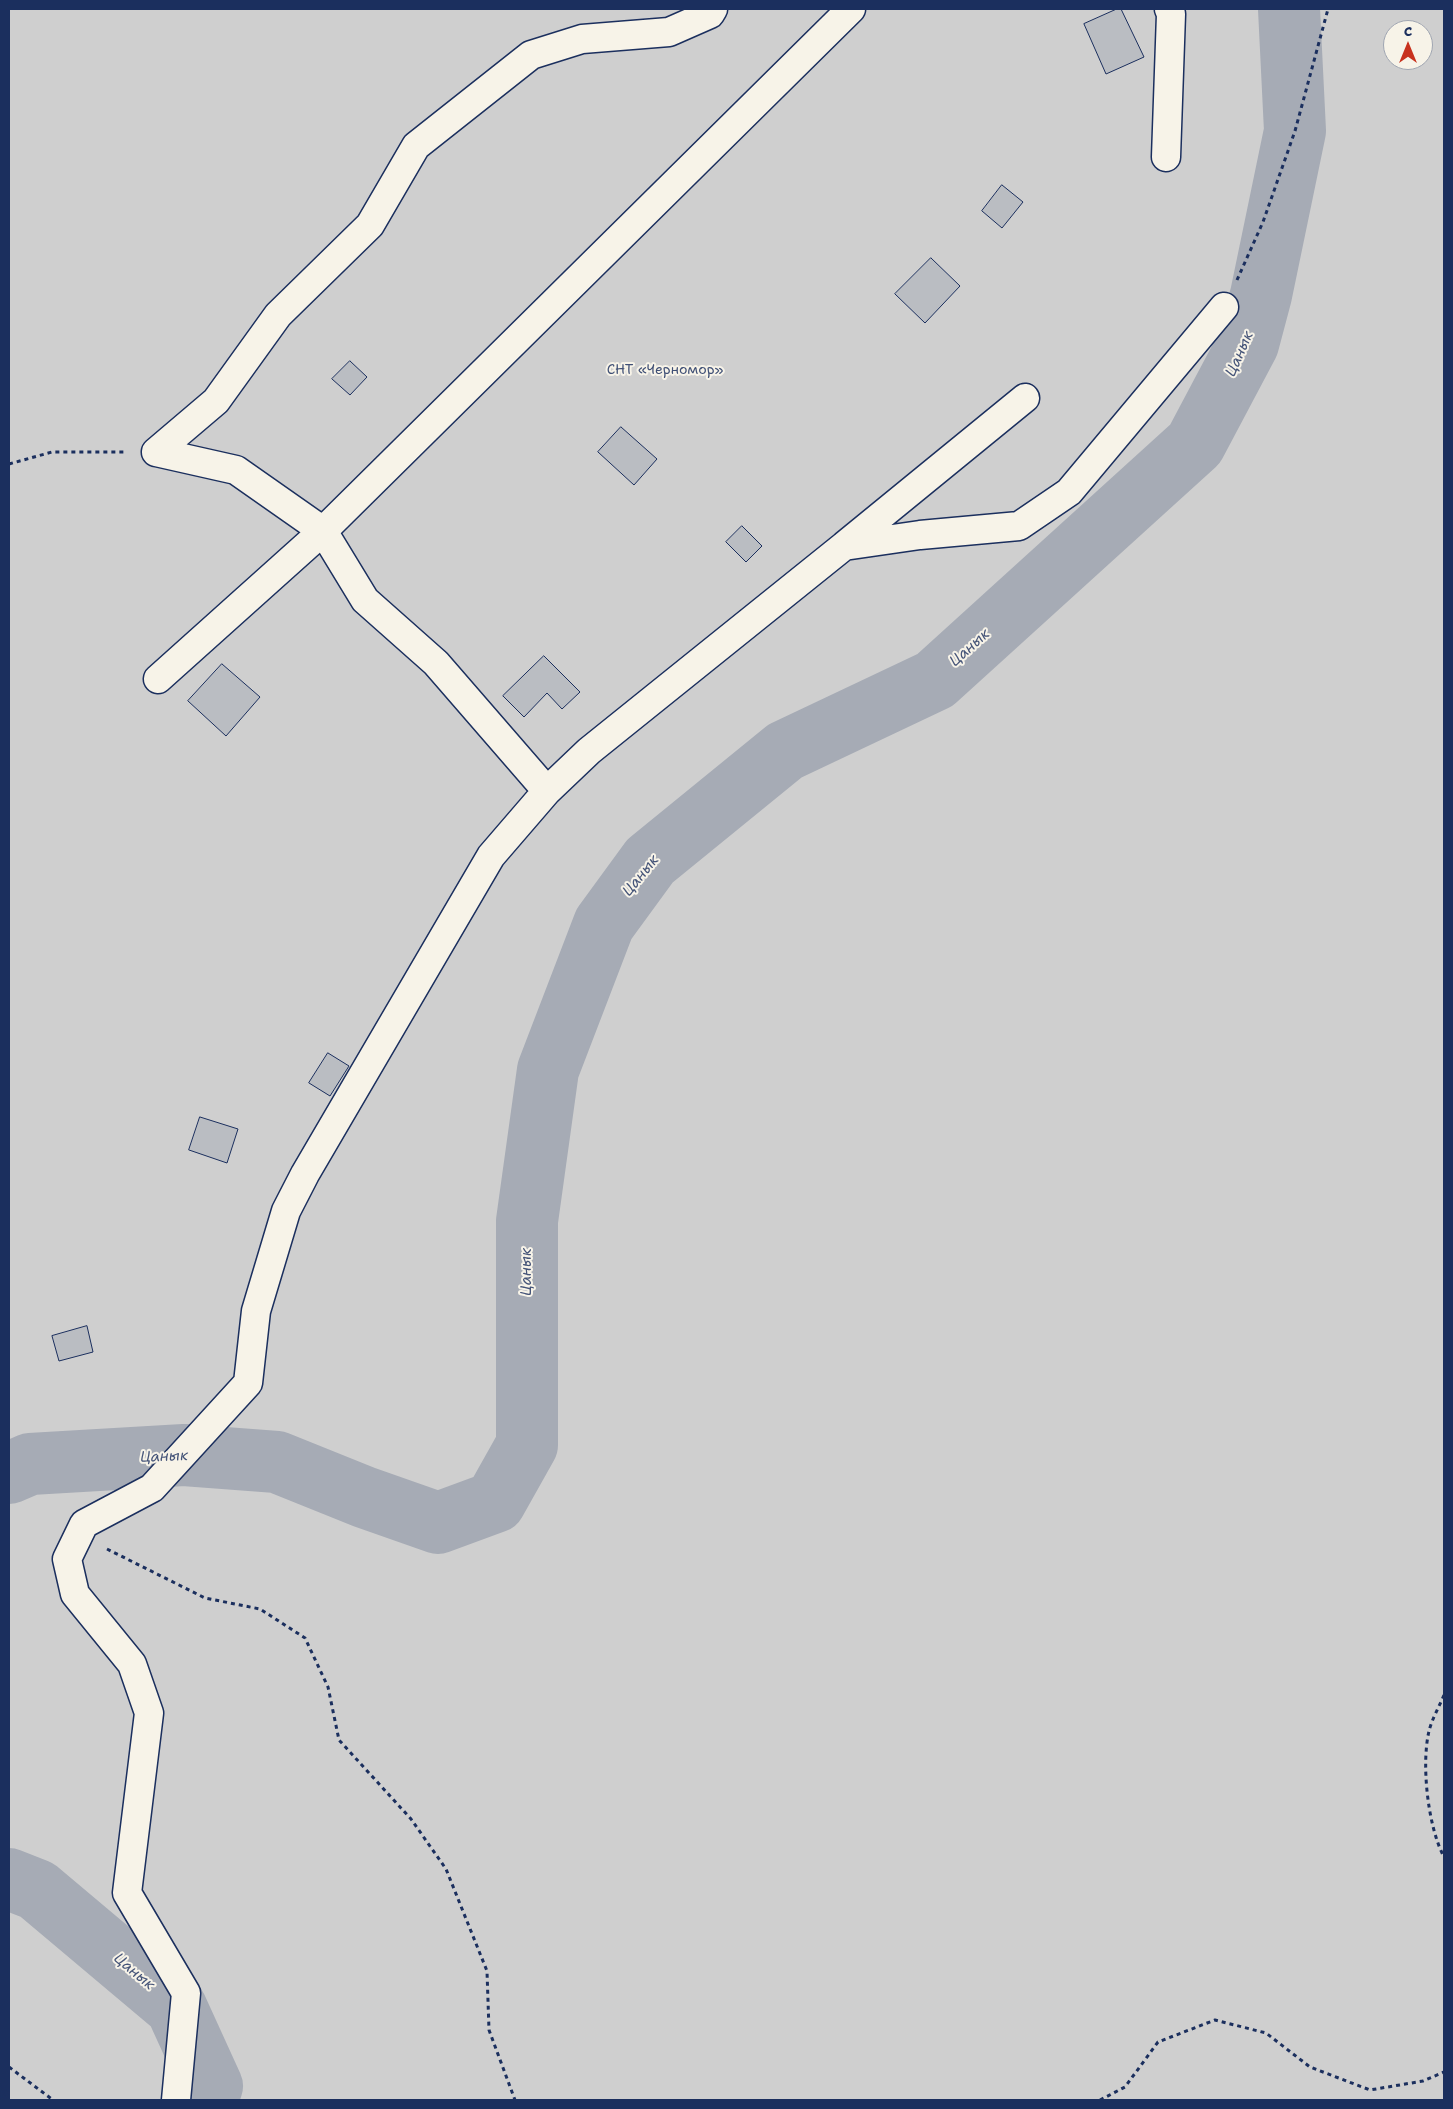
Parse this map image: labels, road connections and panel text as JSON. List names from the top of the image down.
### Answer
{
  "water": ["Цанык"],
  "parks": ["СНТ «Черномор»"],
  "north": "top"
}
